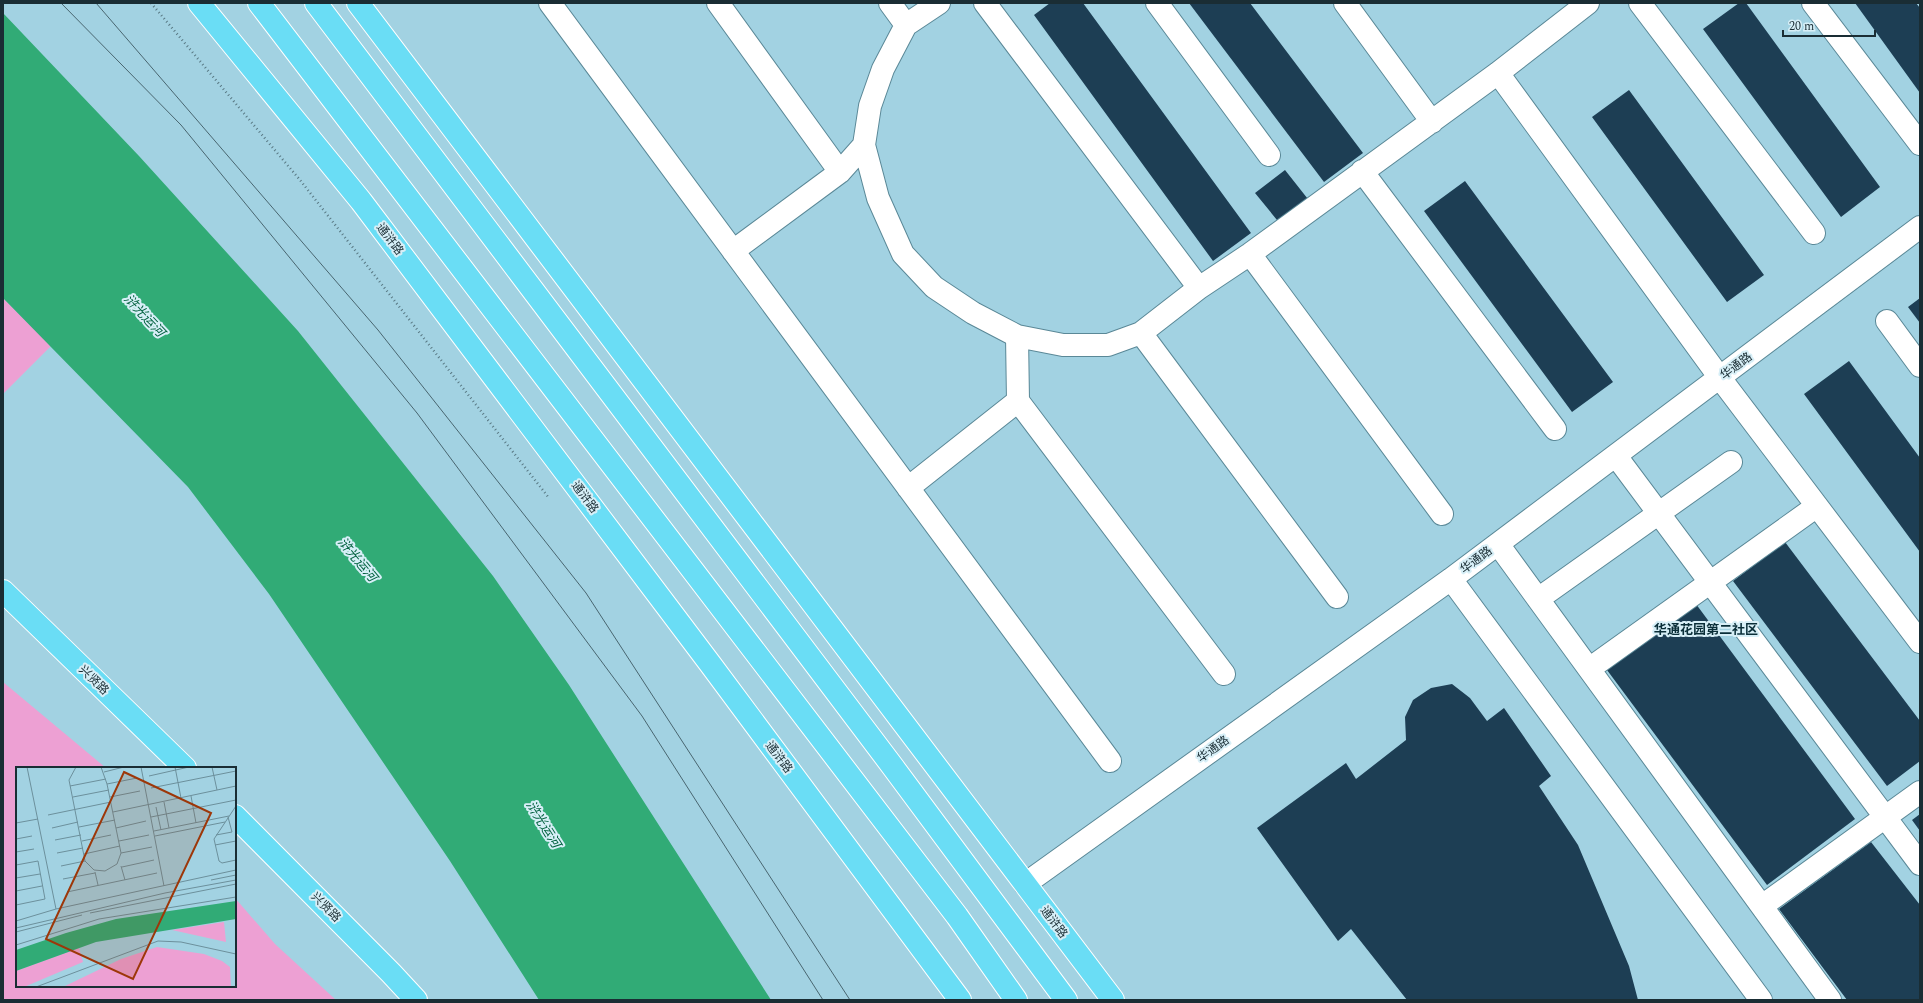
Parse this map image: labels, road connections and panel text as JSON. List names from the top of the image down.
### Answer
{
  "streets": {
    "main road": ["通浒路", "兴贤路"],
    "street": ["华通路"]
  },
  "crossings": [
    ["通浒路", "华通路"]
  ],
  "districts": ["华通花园第二社区"],
  "water": ["浒光运河"],
  "scale_bar": "20 m"
}
